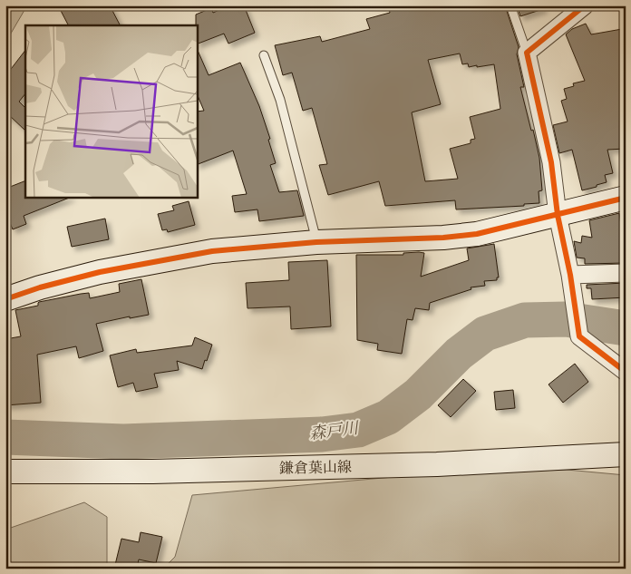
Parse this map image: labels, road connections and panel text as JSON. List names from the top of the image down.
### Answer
{
  "streets": {
    "street": ["鎌倉葉山線"]
  },
  "water": ["森戸川"]
}
